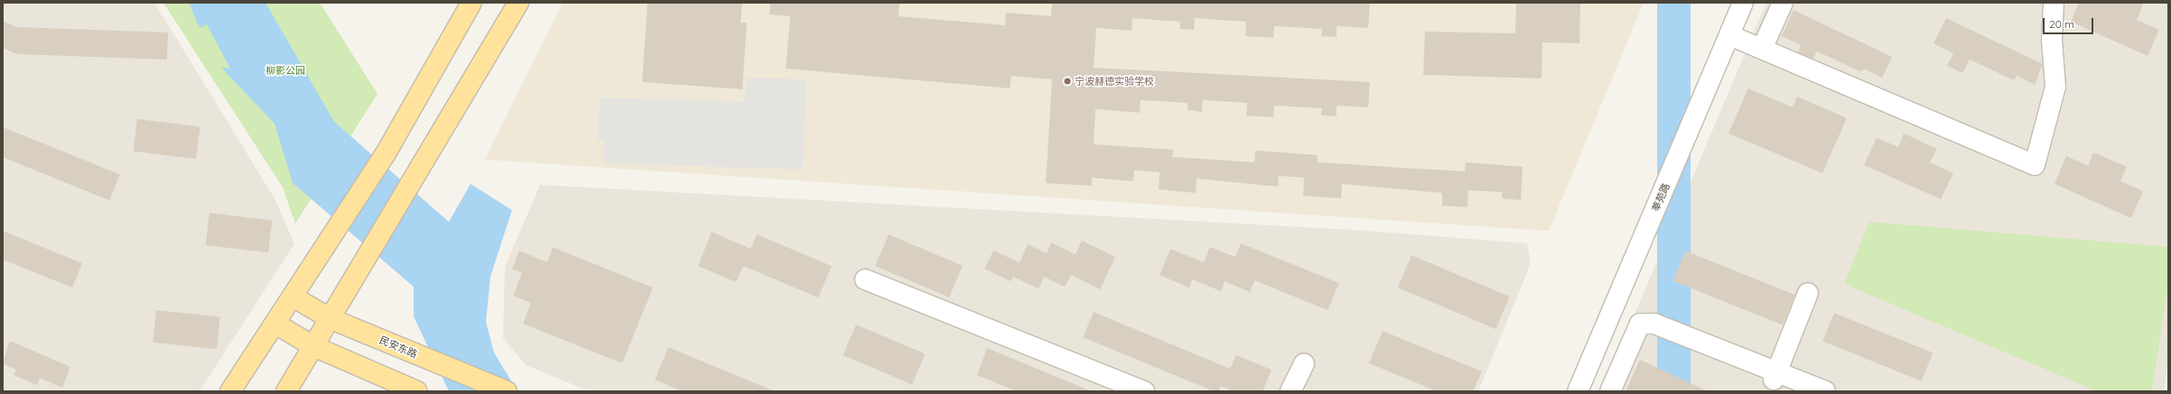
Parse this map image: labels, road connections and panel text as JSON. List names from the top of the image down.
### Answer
{
  "streets": {
    "main road": ["民安东路"],
    "street": ["莘苑路"]
  },
  "parks": ["柳影公园"],
  "places": ["宁波赫德实验学校"],
  "scale_bar": "20 m"
}
